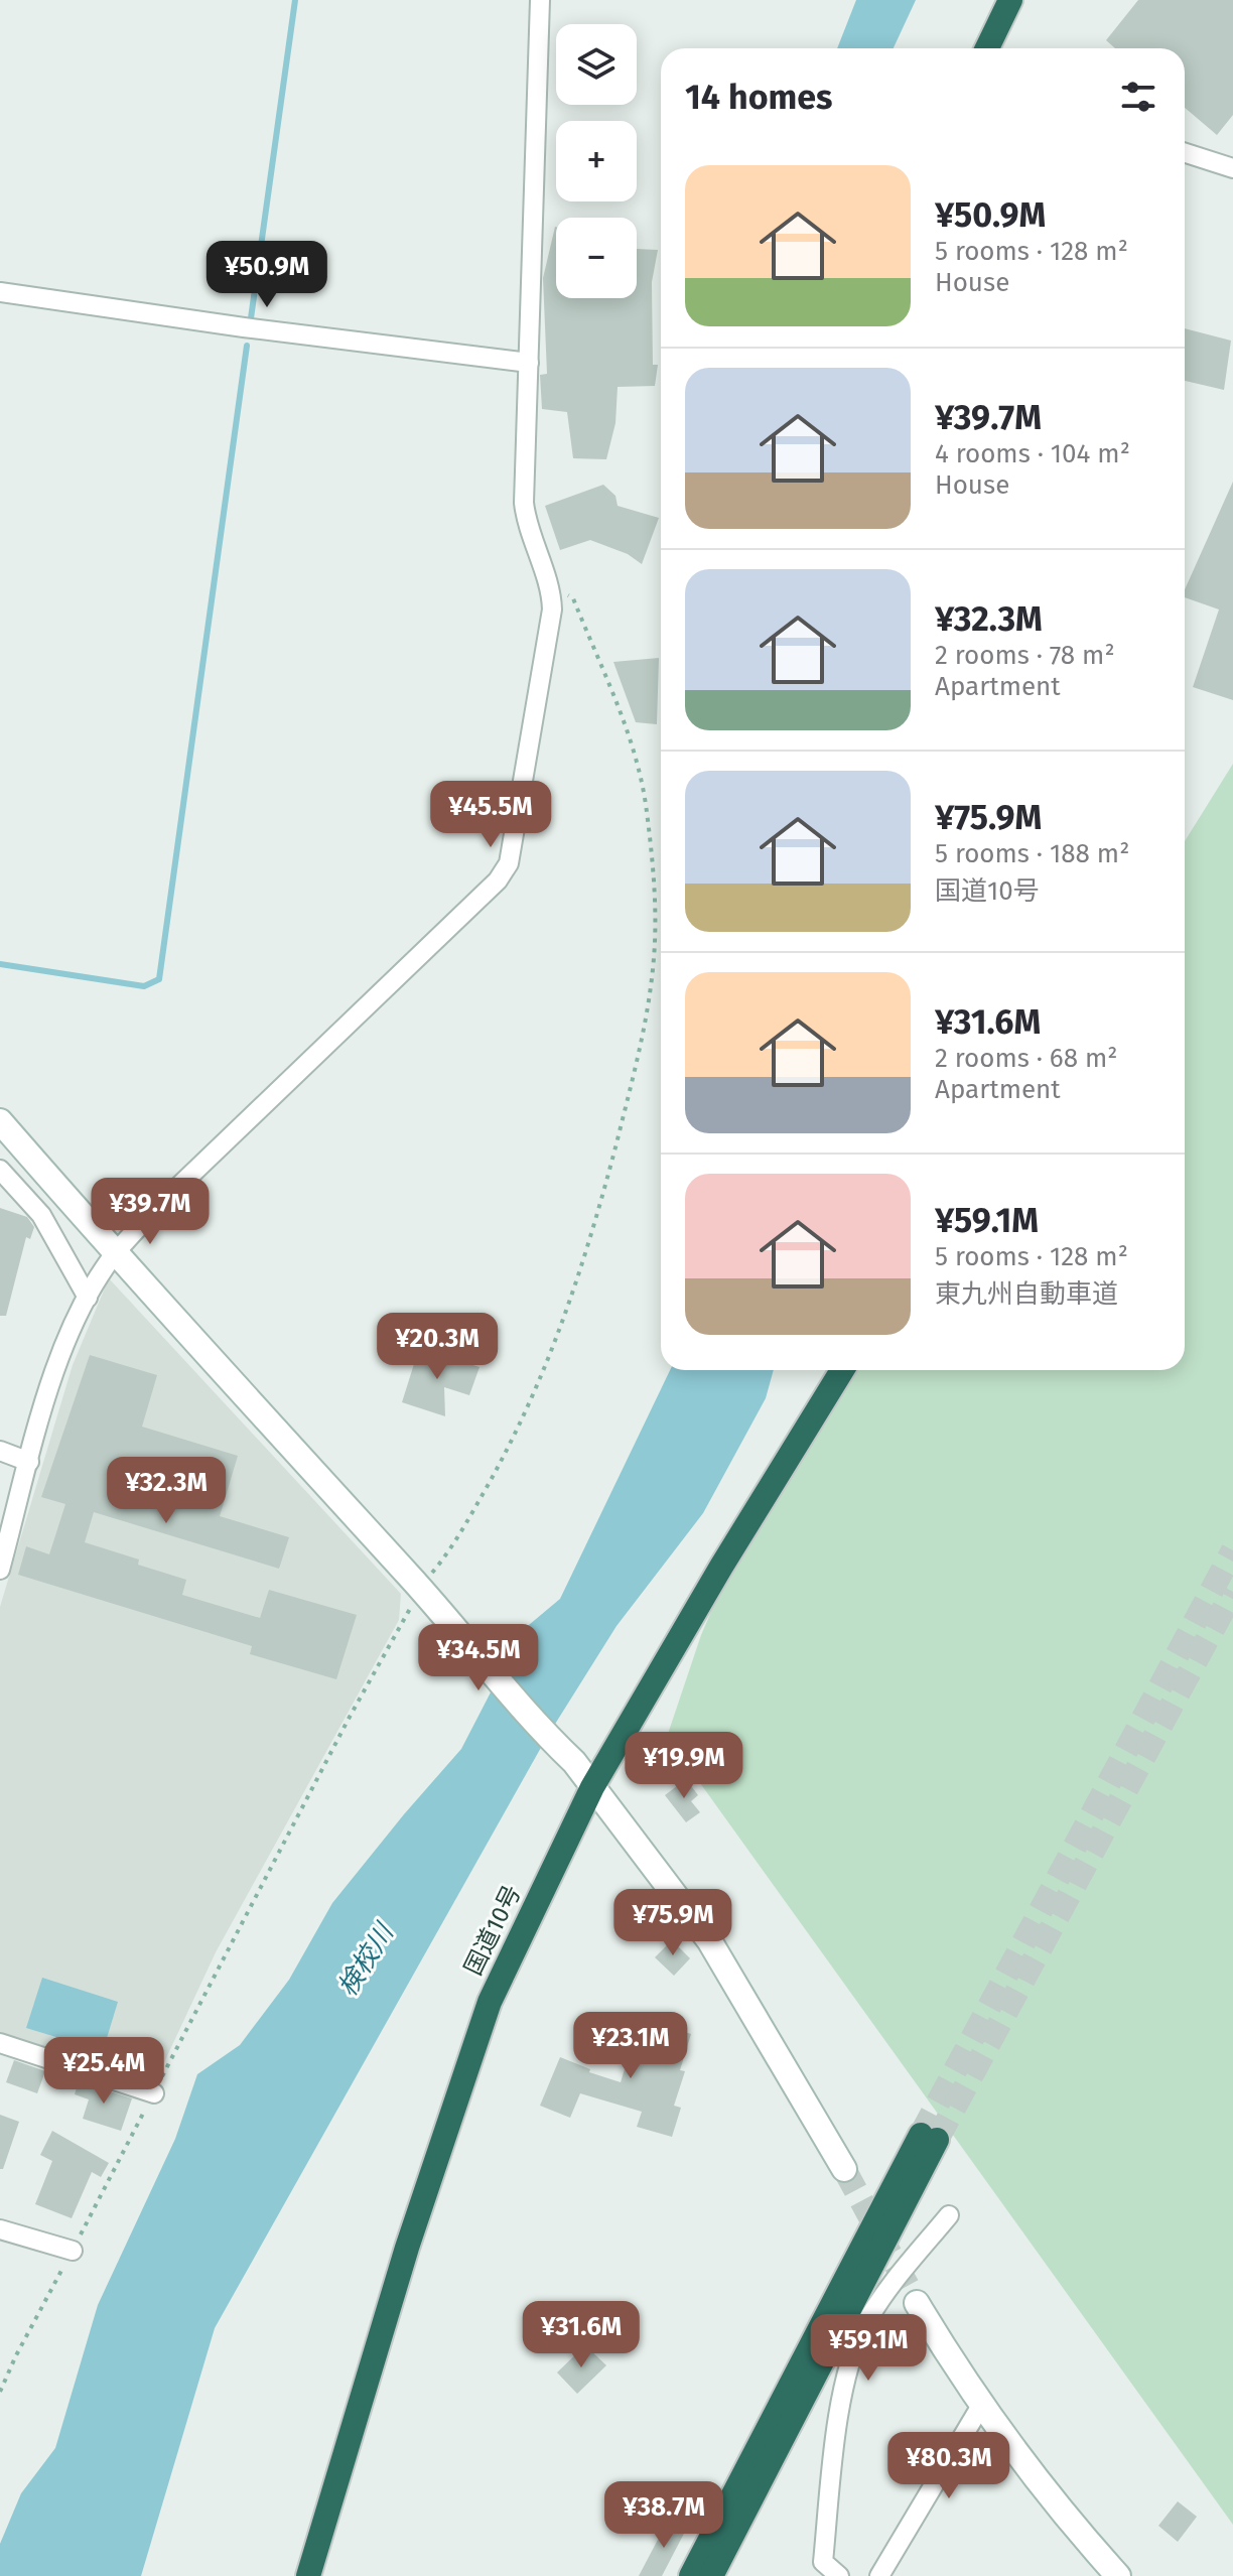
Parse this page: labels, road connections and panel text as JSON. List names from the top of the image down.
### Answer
{
  "streets": {
    "highway": ["国道10号"]
  },
  "water": ["検校川"],
  "page": {
    "map_buttons": ["+", "−"],
    "heading": "14 homes",
    "list": [
      {
        "name": "¥50.9M",
        "note": "5 rooms · 128 m² · House"
      },
      {
        "name": "¥39.7M",
        "note": "4 rooms · 104 m² · House"
      },
      {
        "name": "¥32.3M",
        "note": "2 rooms · 78 m² · Apartment"
      },
      {
        "name": "¥75.9M",
        "note": "5 rooms · 188 m² · 国道10号"
      },
      {
        "name": "¥31.6M",
        "note": "2 rooms · 68 m² · Apartment"
      },
      {
        "name": "¥59.1M",
        "note": "5 rooms · 128 m² · 東九州自動車道"
      }
    ],
    "price": [
      "¥50.9M",
      "¥45.5M",
      "¥39.7M",
      "¥20.3M",
      "¥32.3M",
      "¥34.5M",
      "¥19.9M",
      "¥75.9M",
      "¥23.1M",
      "¥25.4M",
      "¥31.6M",
      "¥59.1M",
      "¥80.3M",
      "¥38.7M"
    ]
  }
}
